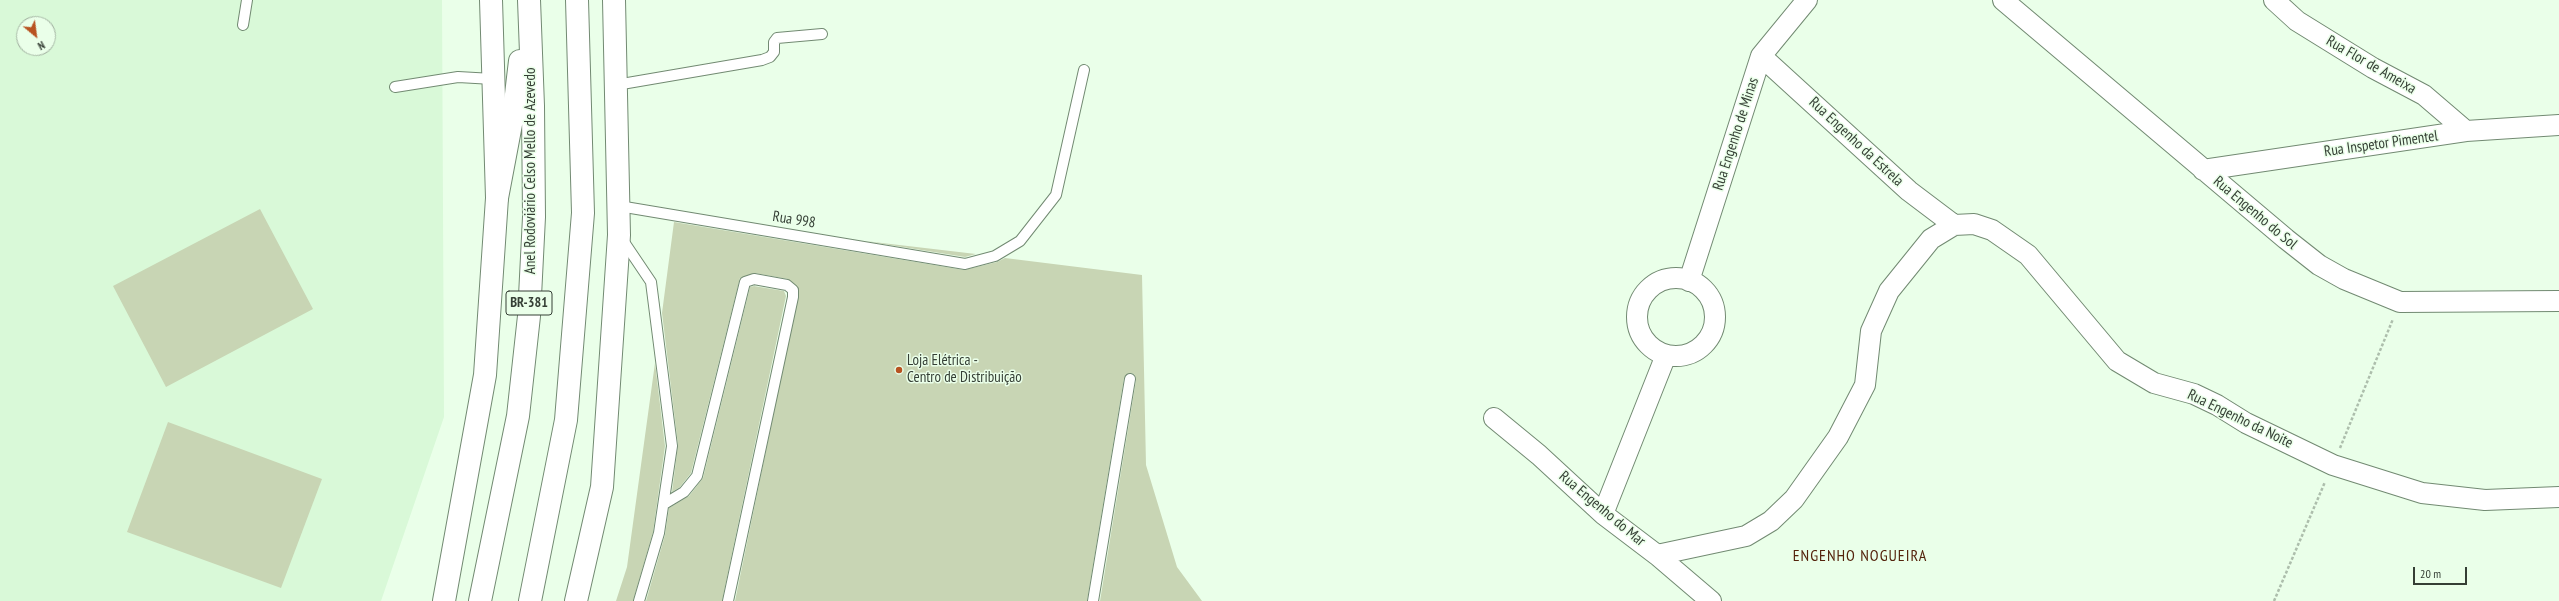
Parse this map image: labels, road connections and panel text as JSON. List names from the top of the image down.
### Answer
{
  "streets": {
    "main road": ["Anel Rodoviário Celso Mello de Azevedo", "BR-381"],
    "street": [
      "Rua Flor de Ameixa",
      "Rua Engenho de Minas",
      "Rua Engenho da Estrela",
      "Rua Inspetor Pimentel",
      "Rua Engenho do Sol",
      "Rua Engenho da Noite",
      "Rua Engenho do Mar"
    ],
    "lane": ["Rua 998"]
  },
  "crossings": [
    ["Rua Flor de Ameixa", "Rua Inspetor Pimentel"],
    ["Rua Engenho de Minas", "Rua Engenho da Estrela"],
    ["Rua Engenho da Estrela", "Rua Engenho da Noite"],
    ["Rua Inspetor Pimentel", "Rua Engenho do Sol"]
  ],
  "districts": ["ENGENHO NOGUEIRA"],
  "places": ["Loja Elétrica - Centro de Distribuição"],
  "scale_bar": "20 m",
  "north": "bottom right"
}
